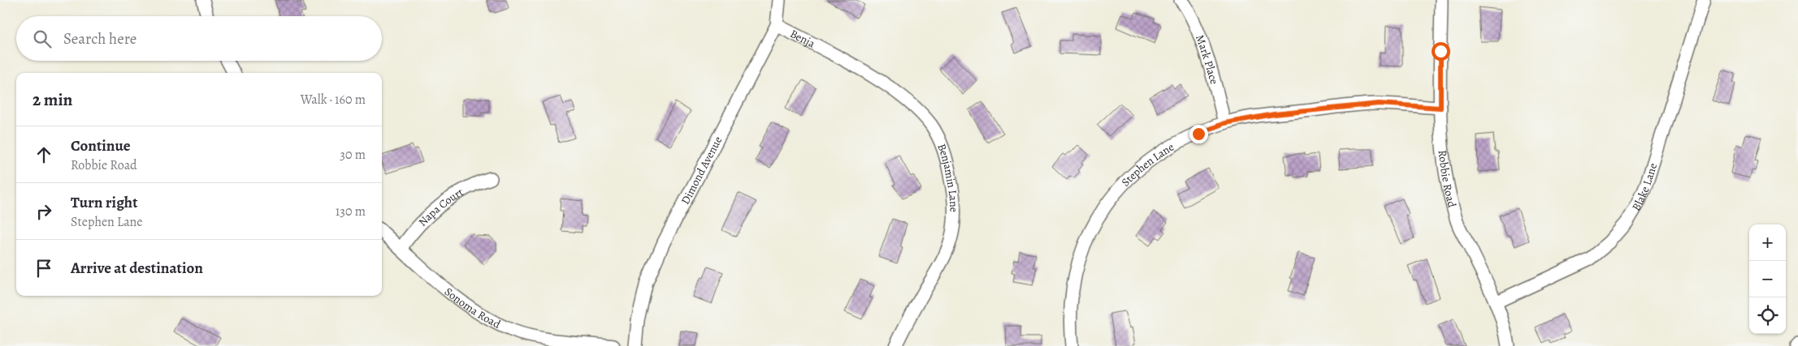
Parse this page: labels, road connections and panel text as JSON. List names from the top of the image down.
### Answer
{
  "streets": {
    "street": [
      "Benja",
      "Mark Place",
      "Stephen Lane",
      "Dimond Avenue",
      "Benjamin Lane",
      "Robbie Road",
      "Blake Lane",
      "Napa Court",
      "Sonoma Road"
    ]
  },
  "crossings": [
    ["Benja", "Dimond Avenue"],
    ["Benja", "Benjamin Lane"],
    ["Mark Place", "Stephen Lane"],
    ["Stephen Lane", "Robbie Road"],
    ["Robbie Road", "Blake Lane"],
    ["Napa Court", "Sonoma Road"]
  ],
  "page": {
    "search": "Search here",
    "heading": ["2 min", "Walk · 160 m"],
    "list": [
      ["Continue", "Robbie Road", "30 m"],
      ["Turn right", "Stephen Lane", "130 m"],
      "Arrive at destination"
    ],
    "map_buttons": ["+", "−"]
  }
}
